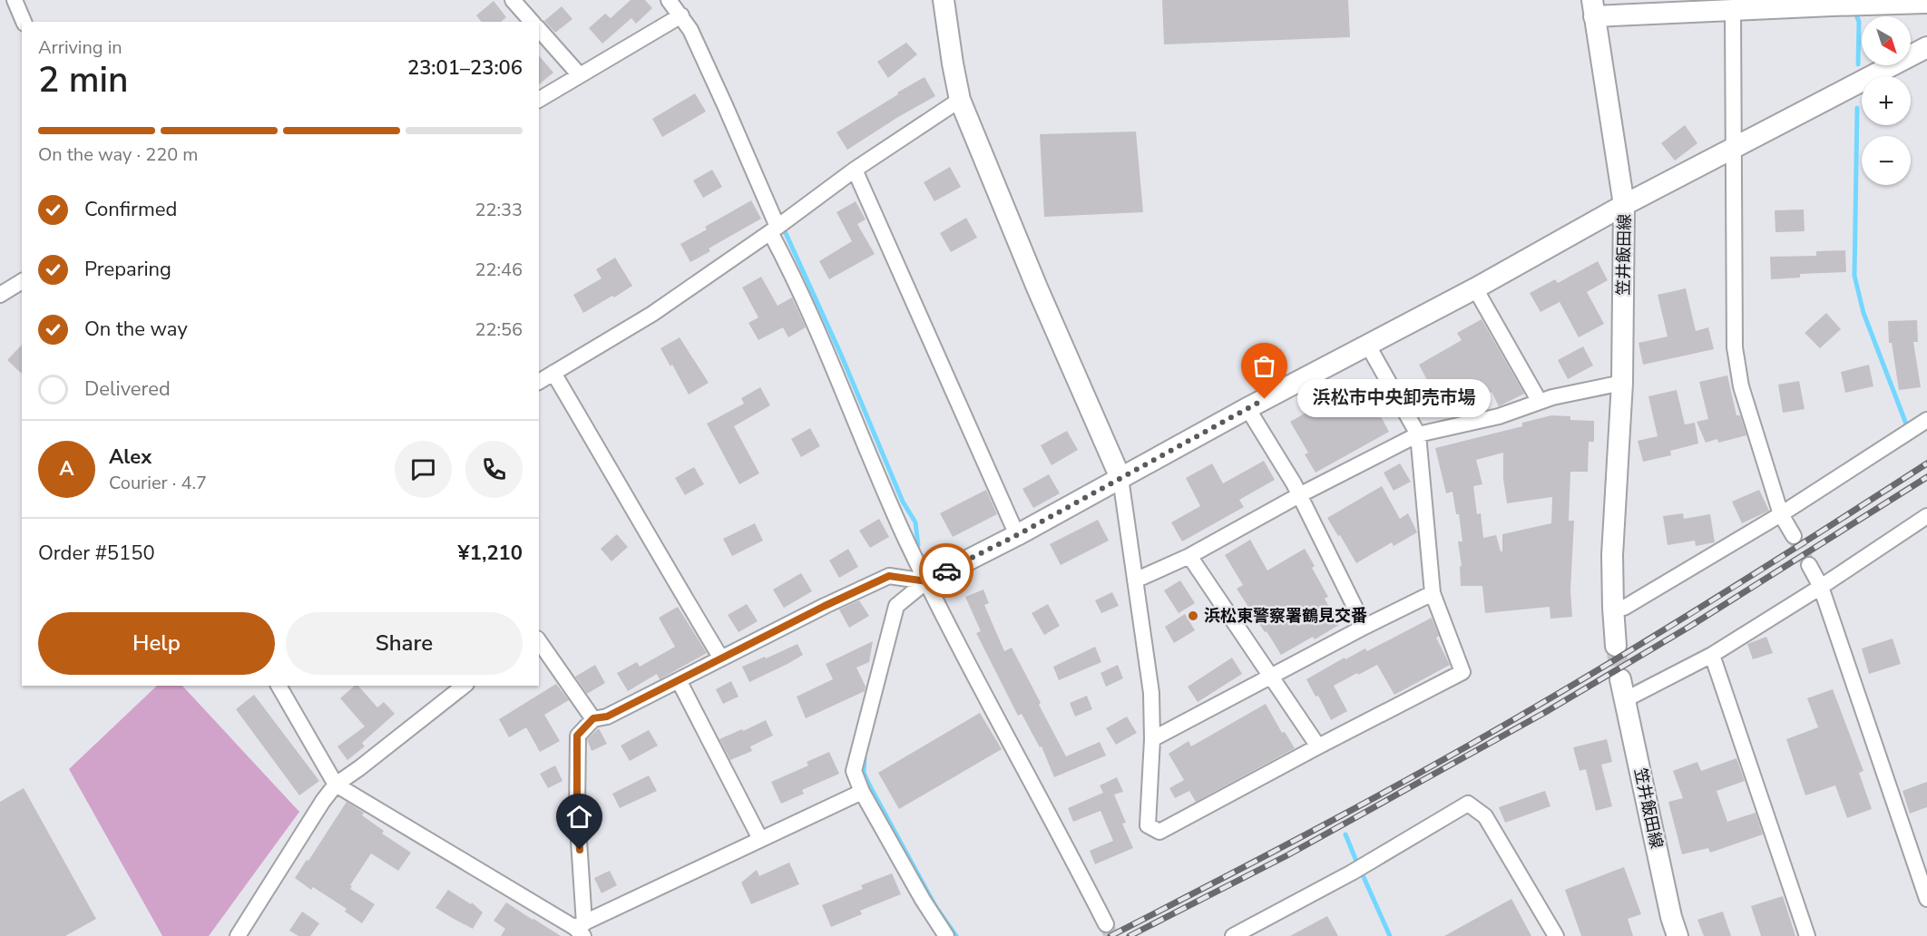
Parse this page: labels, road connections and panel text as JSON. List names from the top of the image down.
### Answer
{
  "streets": {
    "street": ["笠井飯田線"]
  },
  "places": ["浜松市中央卸売市場", "浜松東警察署鶴見交番"],
  "north": "bottom right",
  "page": {
    "map_buttons": ["+", "−"],
    "heading": ["2 min", "Arriving in", "23:01–23:06"],
    "panel": [
      "Alex",
      "Courier · 4.7",
      "Order #5150",
      "¥1,210"
    ],
    "bar": "On the way · 220 m",
    "list": [
      ["Confirmed", "22:33"],
      ["Preparing", "22:46"],
      ["On the way", "22:56"],
      "Delivered"
    ],
    "bubble": "浜松市中央卸売市場",
    "round": "A",
    "buttons": ["Help", "Share"]
  }
}
